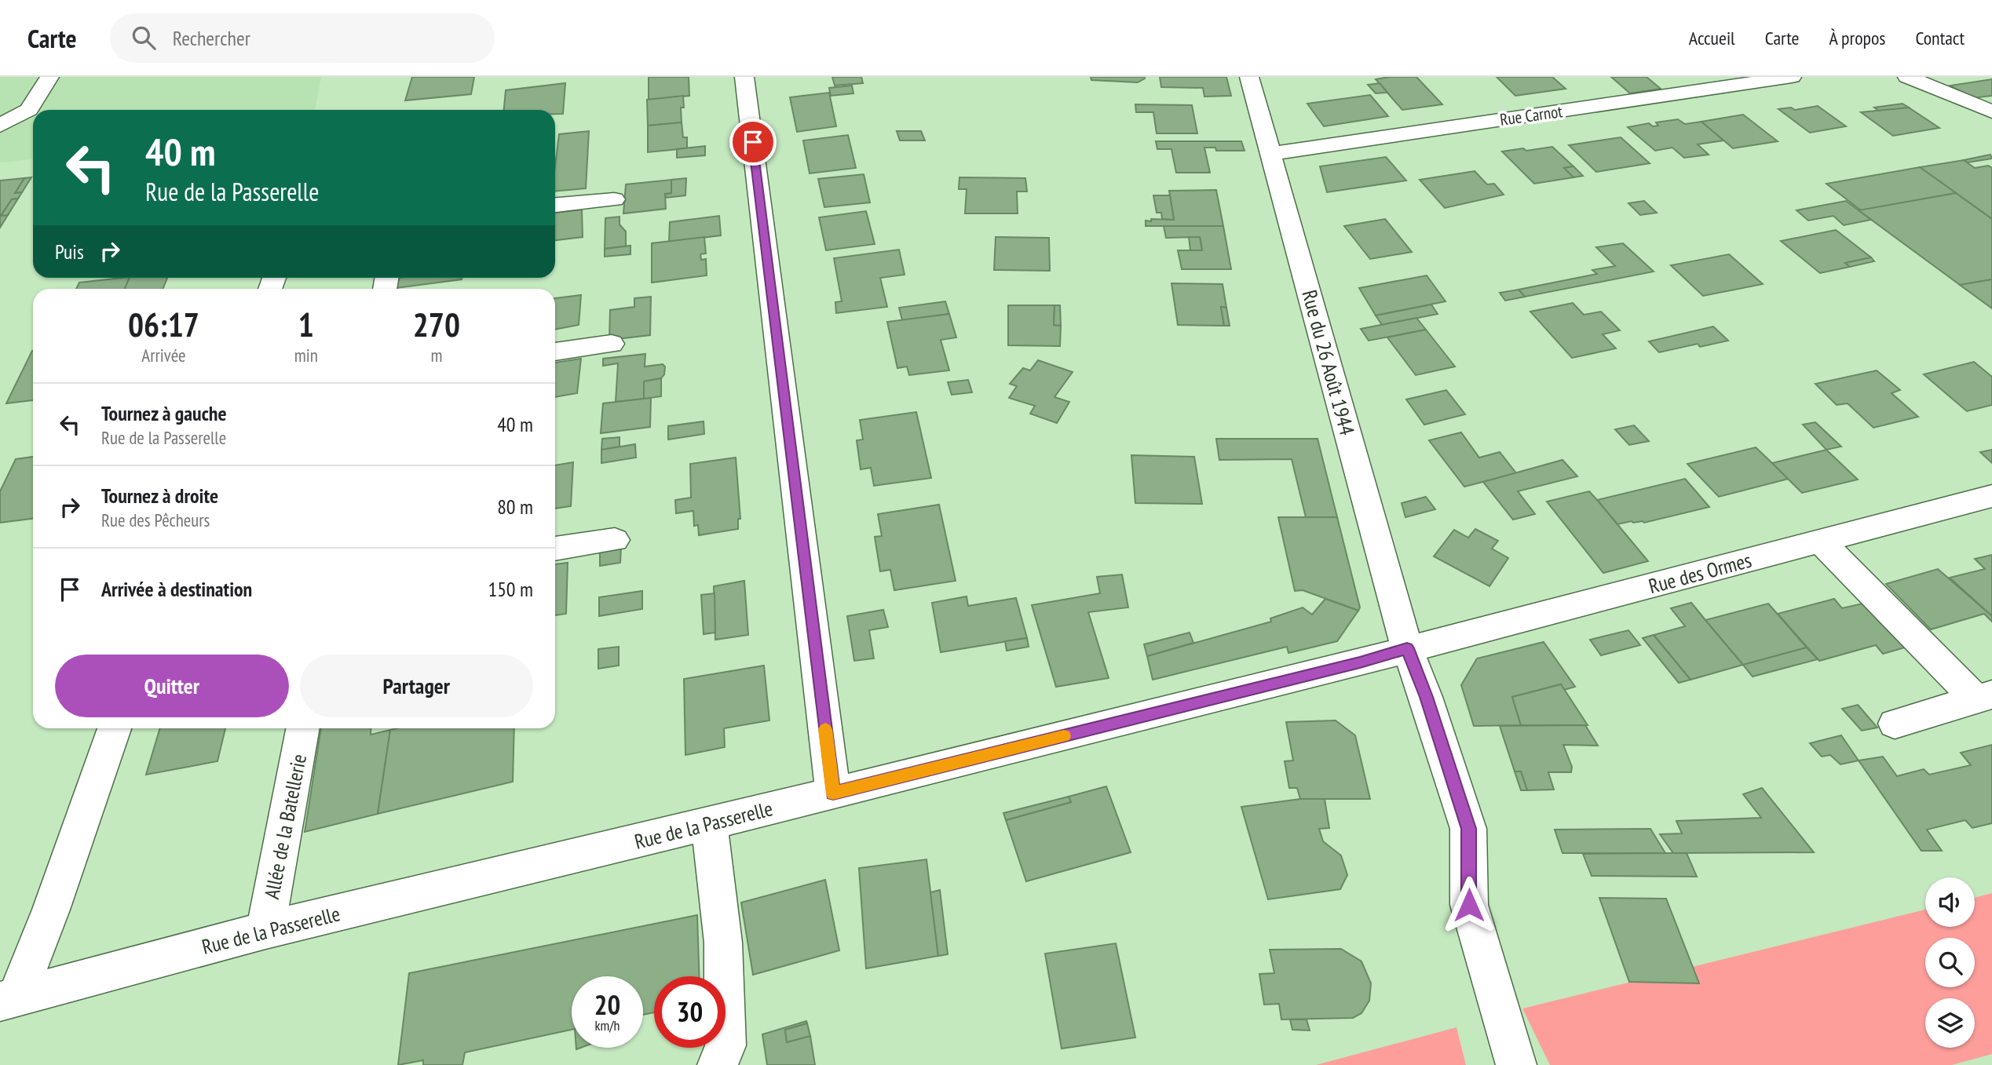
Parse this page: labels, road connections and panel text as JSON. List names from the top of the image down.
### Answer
{
  "streets": {
    "street": [
      "Rue Carnot",
      "Rue du 26 Août 1944",
      "Rue des Ormes",
      "Rue de la Passerelle",
      "Allée de la Batellerie"
    ]
  },
  "crossings": [
    ["Rue Carnot", "Rue du 26 Août 1944"],
    ["Rue du 26 Août 1944", "Rue des Ormes"],
    ["Rue du 26 Août 1944", "Rue de la Passerelle"],
    ["Rue des Ormes", "Rue de la Passerelle"],
    ["Rue de la Passerelle", "Allée de la Batellerie"]
  ],
  "page": {
    "header": "Carte",
    "search": "Rechercher",
    "nav": [
      "Accueil",
      "Carte",
      "À propos",
      "Contact"
    ],
    "turn": ["40 m", "Rue de la Passerelle"],
    "then": "Puis",
    "eta": [
      "06:17",
      "Arrivée",
      "1",
      "min",
      "270",
      "m"
    ],
    "list": [
      {
        "name": "Tournez à gauche",
        "note": "Rue de la Passerelle",
        "value": "40 m"
      },
      {
        "name": "Tournez à droite",
        "note": "Rue des Pêcheurs",
        "value": "80 m"
      },
      {
        "name": "Arrivée à destination",
        "value": "150 m"
      }
    ],
    "buttons": ["Quitter", "Partager"],
    "speed": "20 km/h",
    "limit": "30"
  }
}
